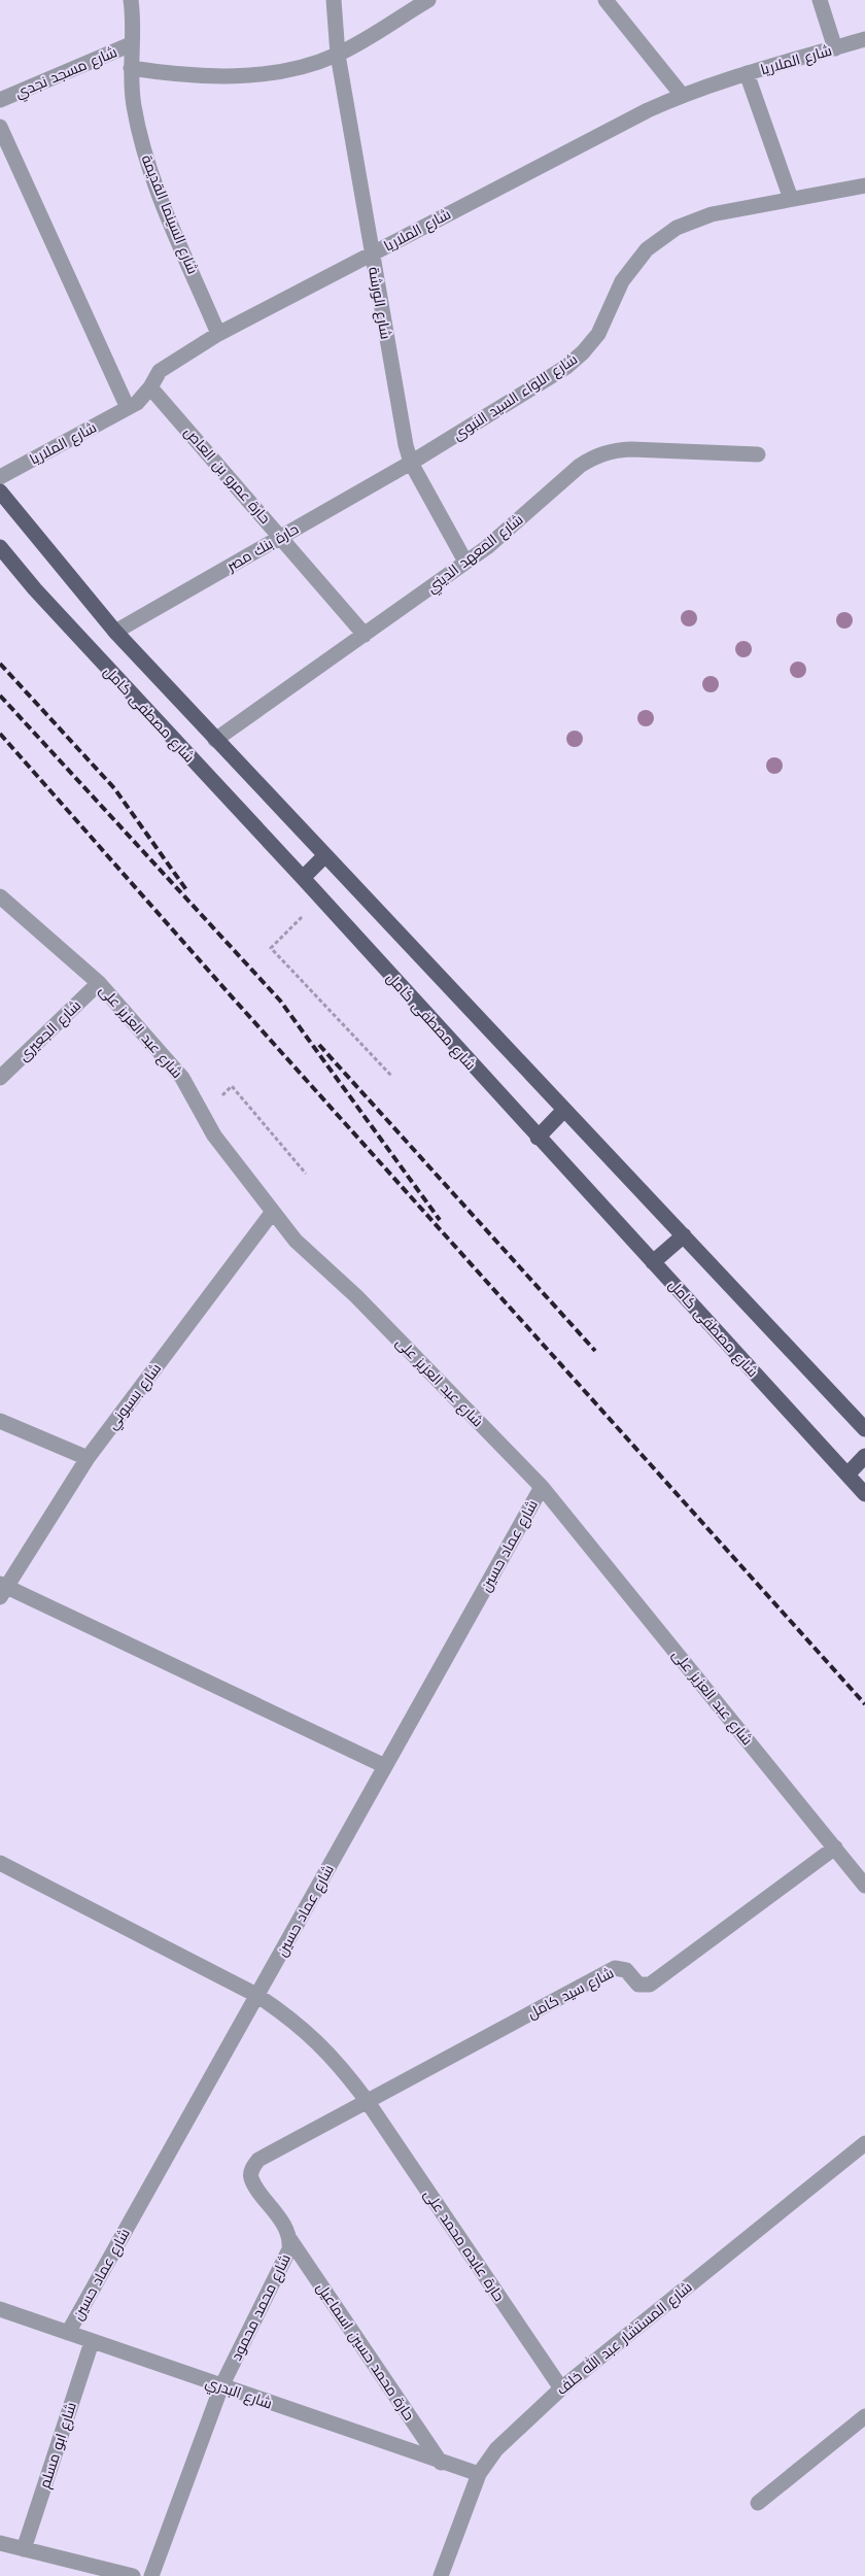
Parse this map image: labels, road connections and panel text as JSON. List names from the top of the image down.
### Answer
{
  "streets": {
    "main road": ["شارع مصطفى كامل"],
    "street": [
      "شارع الملاريا",
      "شارع مسجد نجدي",
      "شارع السينما القديمة",
      "شارع الورشة",
      "شارع اللواء السيد النبوى",
      "حارة عمرو بن العاص",
      "حارة بنك مصر",
      "شارع المعهد الديني",
      "شارع الجعيرى",
      "شارع عبد العزيز على",
      "شارع بسيوني",
      "شارع عماد حسين",
      "شارع سيد كامل",
      "حارة عايده محمد على",
      "شارع محمد محمود",
      "شارع المستشار عبد الله خلف",
      "حارة محمد حسين اسماعيل",
      "شارع البدري",
      "شارع ابو مسلم"
    ]
  },
  "crossings": [
    ["شارع الملاريا", "شارع السينما القديمة"],
    ["شارع الملاريا", "شارع الورشة"],
    ["شارع الملاريا", "حارة عمرو بن العاص"],
    ["شارع مسجد نجدي", "شارع السينما القديمة"],
    ["شارع مسجد نجدي", "شارع الورشة"],
    ["شارع الورشة", "شارع اللواء السيد النبوى"],
    ["شارع الورشة", "حارة بنك مصر"],
    ["شارع الورشة", "شارع المعهد الديني"],
    ["شارع اللواء السيد النبوى", "حارة بنك مصر"],
    ["حارة عمرو بن العاص", "حارة بنك مصر"],
    ["حارة عمرو بن العاص", "شارع المعهد الديني"],
    ["شارع الجعيرى", "شارع عبد العزيز على"],
    ["شارع عبد العزيز على", "شارع بسيوني"],
    ["شارع عبد العزيز على", "شارع عماد حسين"],
    ["شارع عبد العزيز على", "شارع سيد كامل"],
    ["شارع عماد حسين", "حارة عايده محمد على"],
    ["شارع عماد حسين", "شارع البدري"],
    ["شارع سيد كامل", "حارة عايده محمد على"],
    ["شارع سيد كامل", "شارع محمد محمود"],
    ["حارة عايده محمد على", "شارع محمد محمود"],
    ["حارة عايده محمد على", "شارع المستشار عبد الله خلف"],
    ["شارع محمد محمود", "حارة محمد حسين اسماعيل"],
    ["شارع محمد محمود", "شارع البدري"],
    ["شارع المستشار عبد الله خلف", "شارع البدري"],
    ["حارة محمد حسين اسماعيل", "شارع البدري"],
    ["شارع البدري", "شارع ابو مسلم"]
  ]
}
